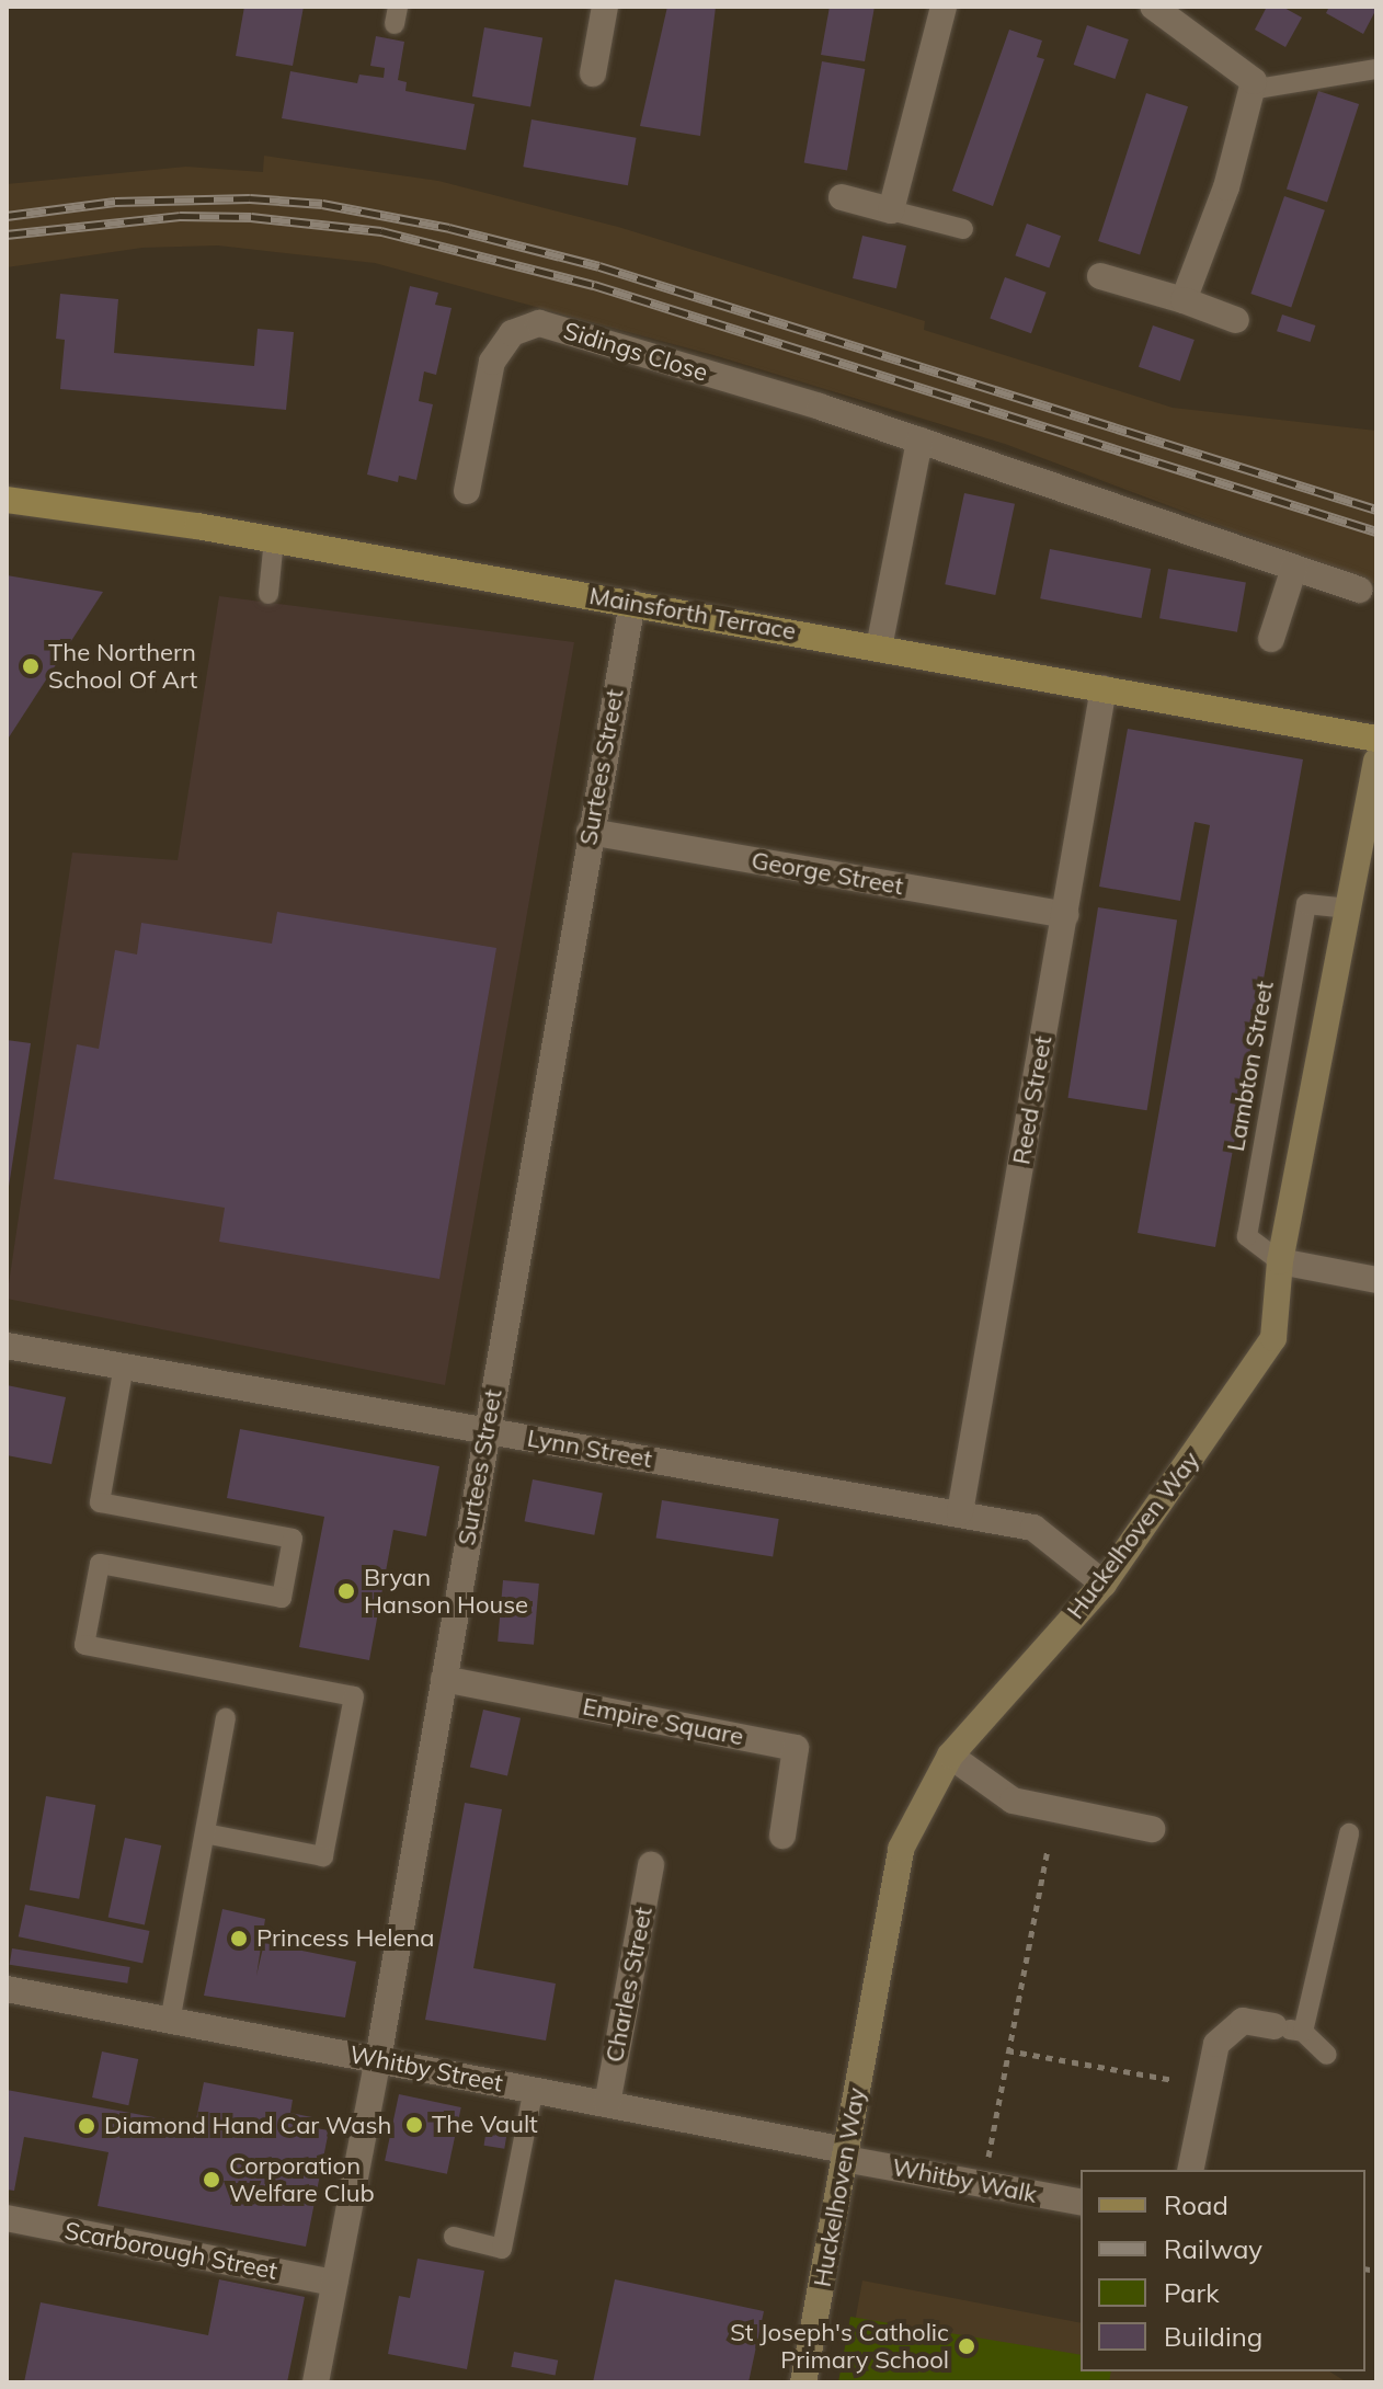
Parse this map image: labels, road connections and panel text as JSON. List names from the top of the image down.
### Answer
{
  "streets": {
    "main road": ["Mainsforth Terrace"],
    "street": [
      "Sidings Close",
      "Surtees Street",
      "George Street",
      "Reed Street",
      "Lynn Street",
      "Huckelhoven Way",
      "Empire Square",
      "Charles Street",
      "Whitby Street",
      "Whitby Walk",
      "Scarborough Street"
    ],
    "lane": ["Lambton Street"]
  },
  "crossings": [
    ["Mainsforth Terrace", "Surtees Street"],
    ["Mainsforth Terrace", "Reed Street"],
    ["Surtees Street", "George Street"],
    ["Surtees Street", "Lynn Street"],
    ["Surtees Street", "Empire Square"],
    ["Surtees Street", "Whitby Street"],
    ["Surtees Street", "Scarborough Street"],
    ["George Street", "Reed Street"],
    ["Lambton Street", "Huckelhoven Way"],
    ["Reed Street", "Lynn Street"],
    ["Lynn Street", "Huckelhoven Way"],
    ["Huckelhoven Way", "Whitby Street"],
    ["Huckelhoven Way", "Whitby Walk"],
    ["Charles Street", "Whitby Street"],
    ["Whitby Street", "Whitby Walk"]
  ],
  "places": [
    "The Northern School Of Art",
    "Bryan Hanson House",
    "Princess Helena",
    "The Vault",
    "Diamond Hand Car Wash",
    "Corporation Welfare Club",
    "St Joseph's Catholic Primary School"
  ],
  "legend": [
    "Road",
    "Railway",
    "Park",
    "Building"
  ]
}
